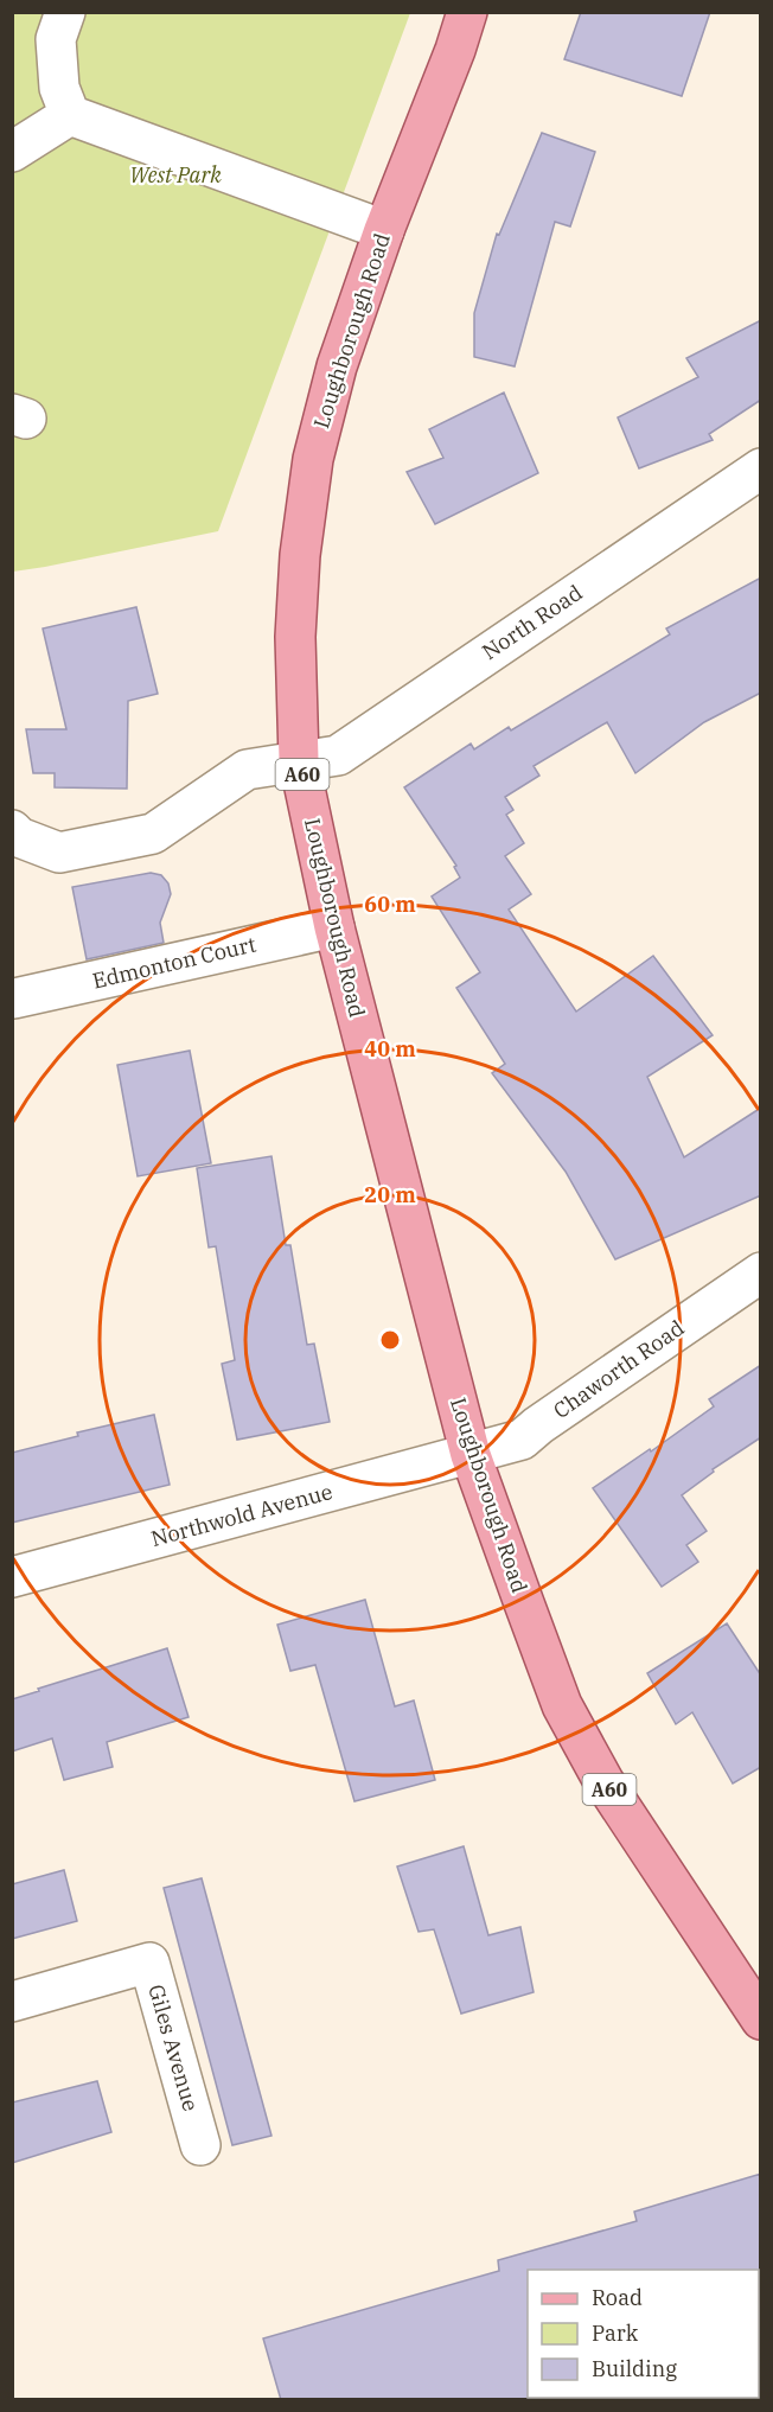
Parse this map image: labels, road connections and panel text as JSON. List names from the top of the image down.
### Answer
{
  "streets": {
    "main road": ["Loughborough Road", "A60"],
    "street": [
      "North Road",
      "Edmonton Court",
      "Chaworth Road",
      "Northwold Avenue",
      "Giles Avenue"
    ]
  },
  "crossings": [
    ["Loughborough Road", "North Road"],
    ["Loughborough Road", "Edmonton Court"],
    ["Loughborough Road", "Chaworth Road"],
    ["Loughborough Road", "Northwold Avenue"],
    ["Chaworth Road", "Northwold Avenue"]
  ],
  "parks": ["West Park"],
  "legend": ["Road", "Park", "Building"],
  "rings": ["60 m", "40 m", "20 m"]
}
